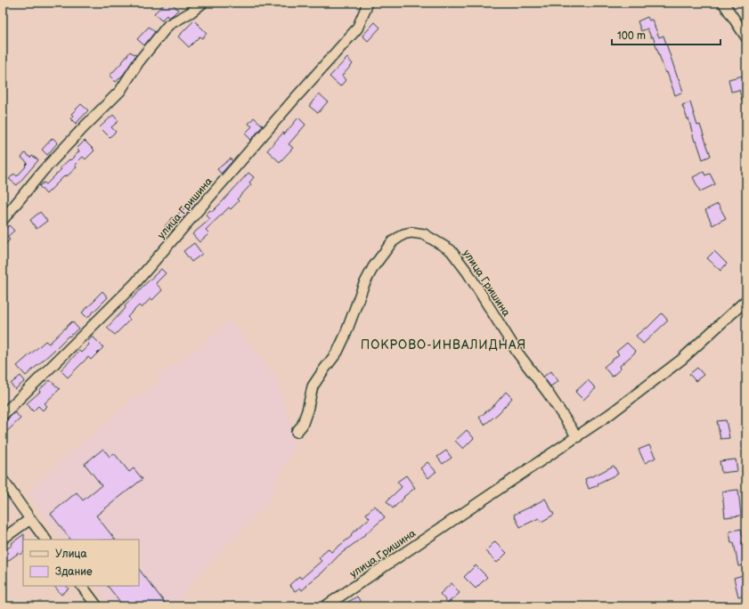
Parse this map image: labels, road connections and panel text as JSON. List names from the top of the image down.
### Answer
{
  "streets": {
    "street": ["улица Гришина"]
  },
  "districts": ["ПОКРОВО-ИНВАЛИДНАЯ"],
  "legend": ["Улица", "Здание"],
  "scale_bar": "100 m"
}
